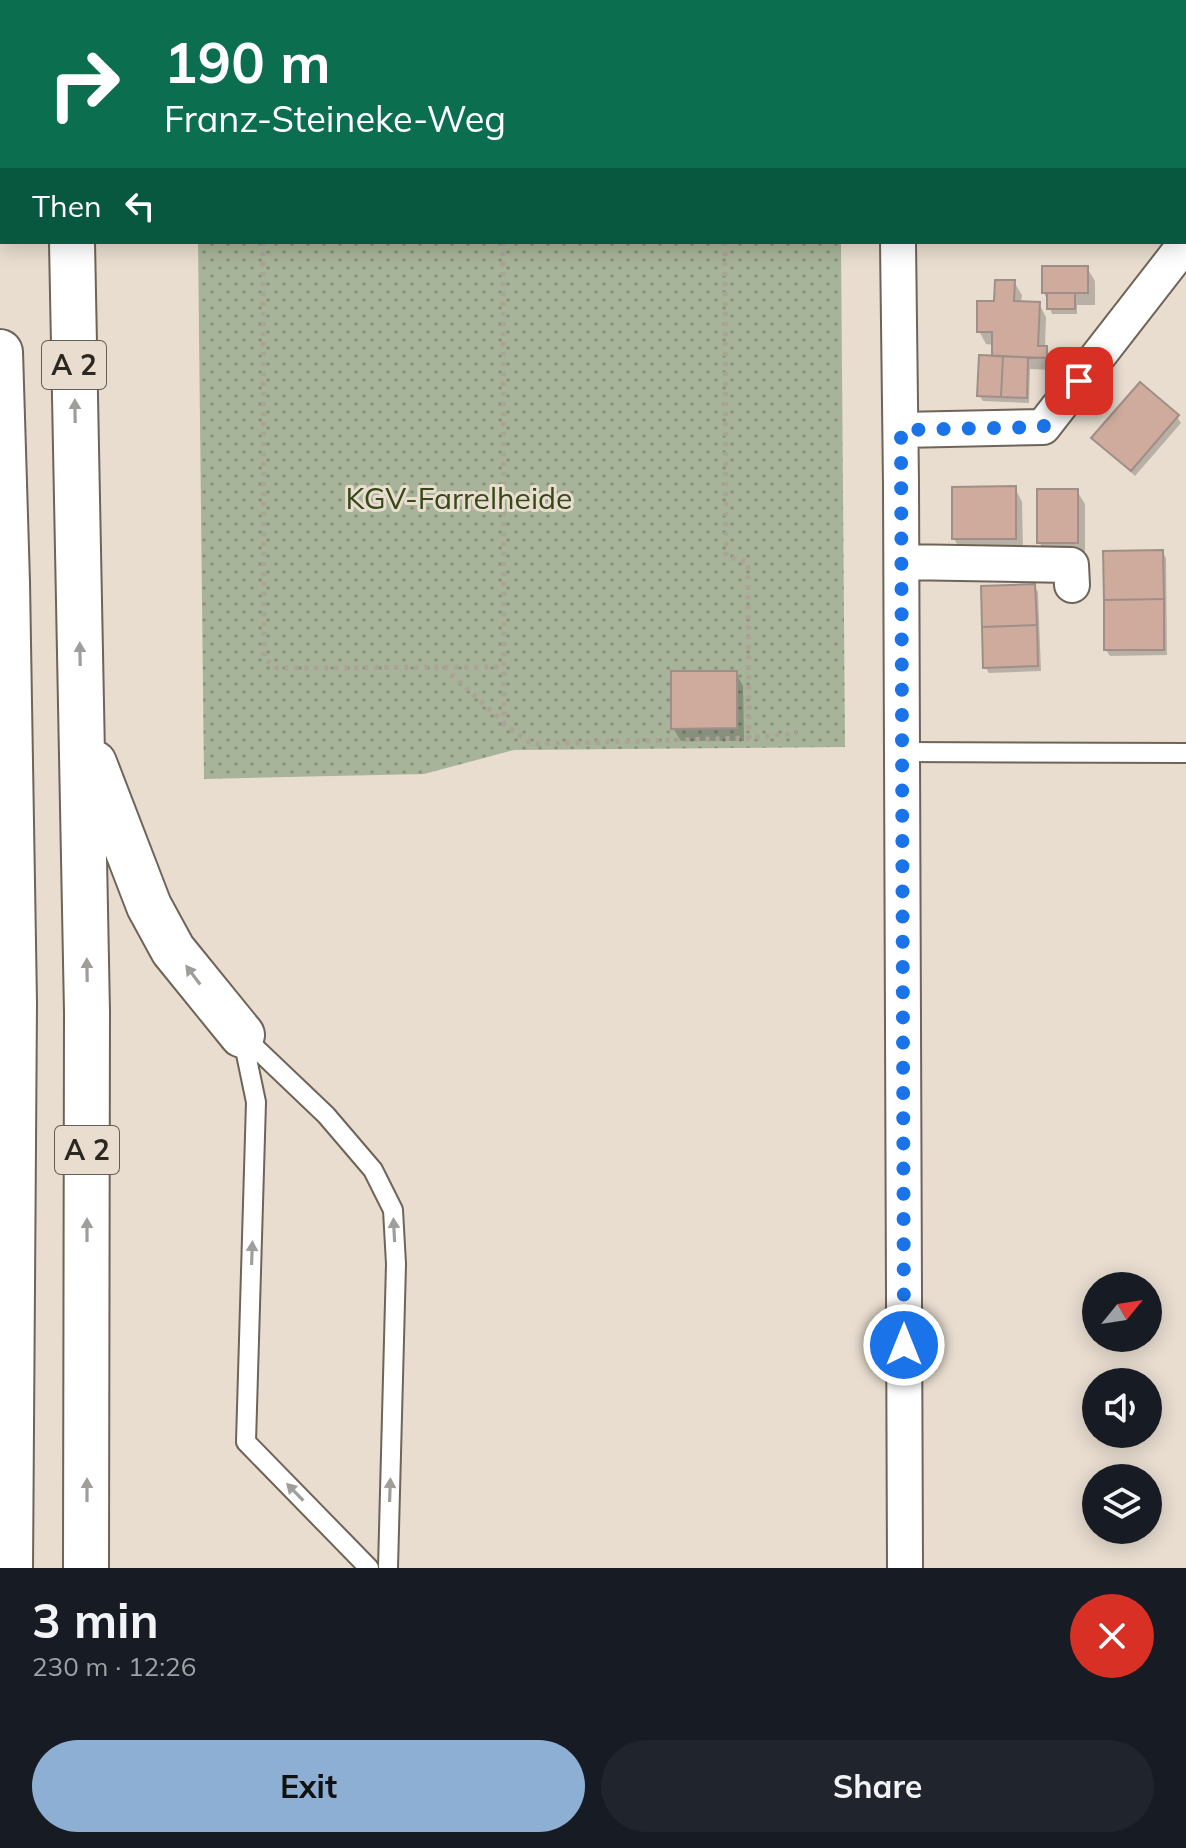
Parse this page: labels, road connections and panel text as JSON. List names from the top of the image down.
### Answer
{
  "streets": {
    "highway": ["A 2"]
  },
  "parks": ["KGV-Farrelheide"],
  "north": "top right",
  "page": {
    "turn": ["190 m", "Franz-Steineke-Weg"],
    "then": "Then",
    "heading": ["3 min", "230 m · 12:26"],
    "buttons": ["Exit", "Share"]
  }
}
